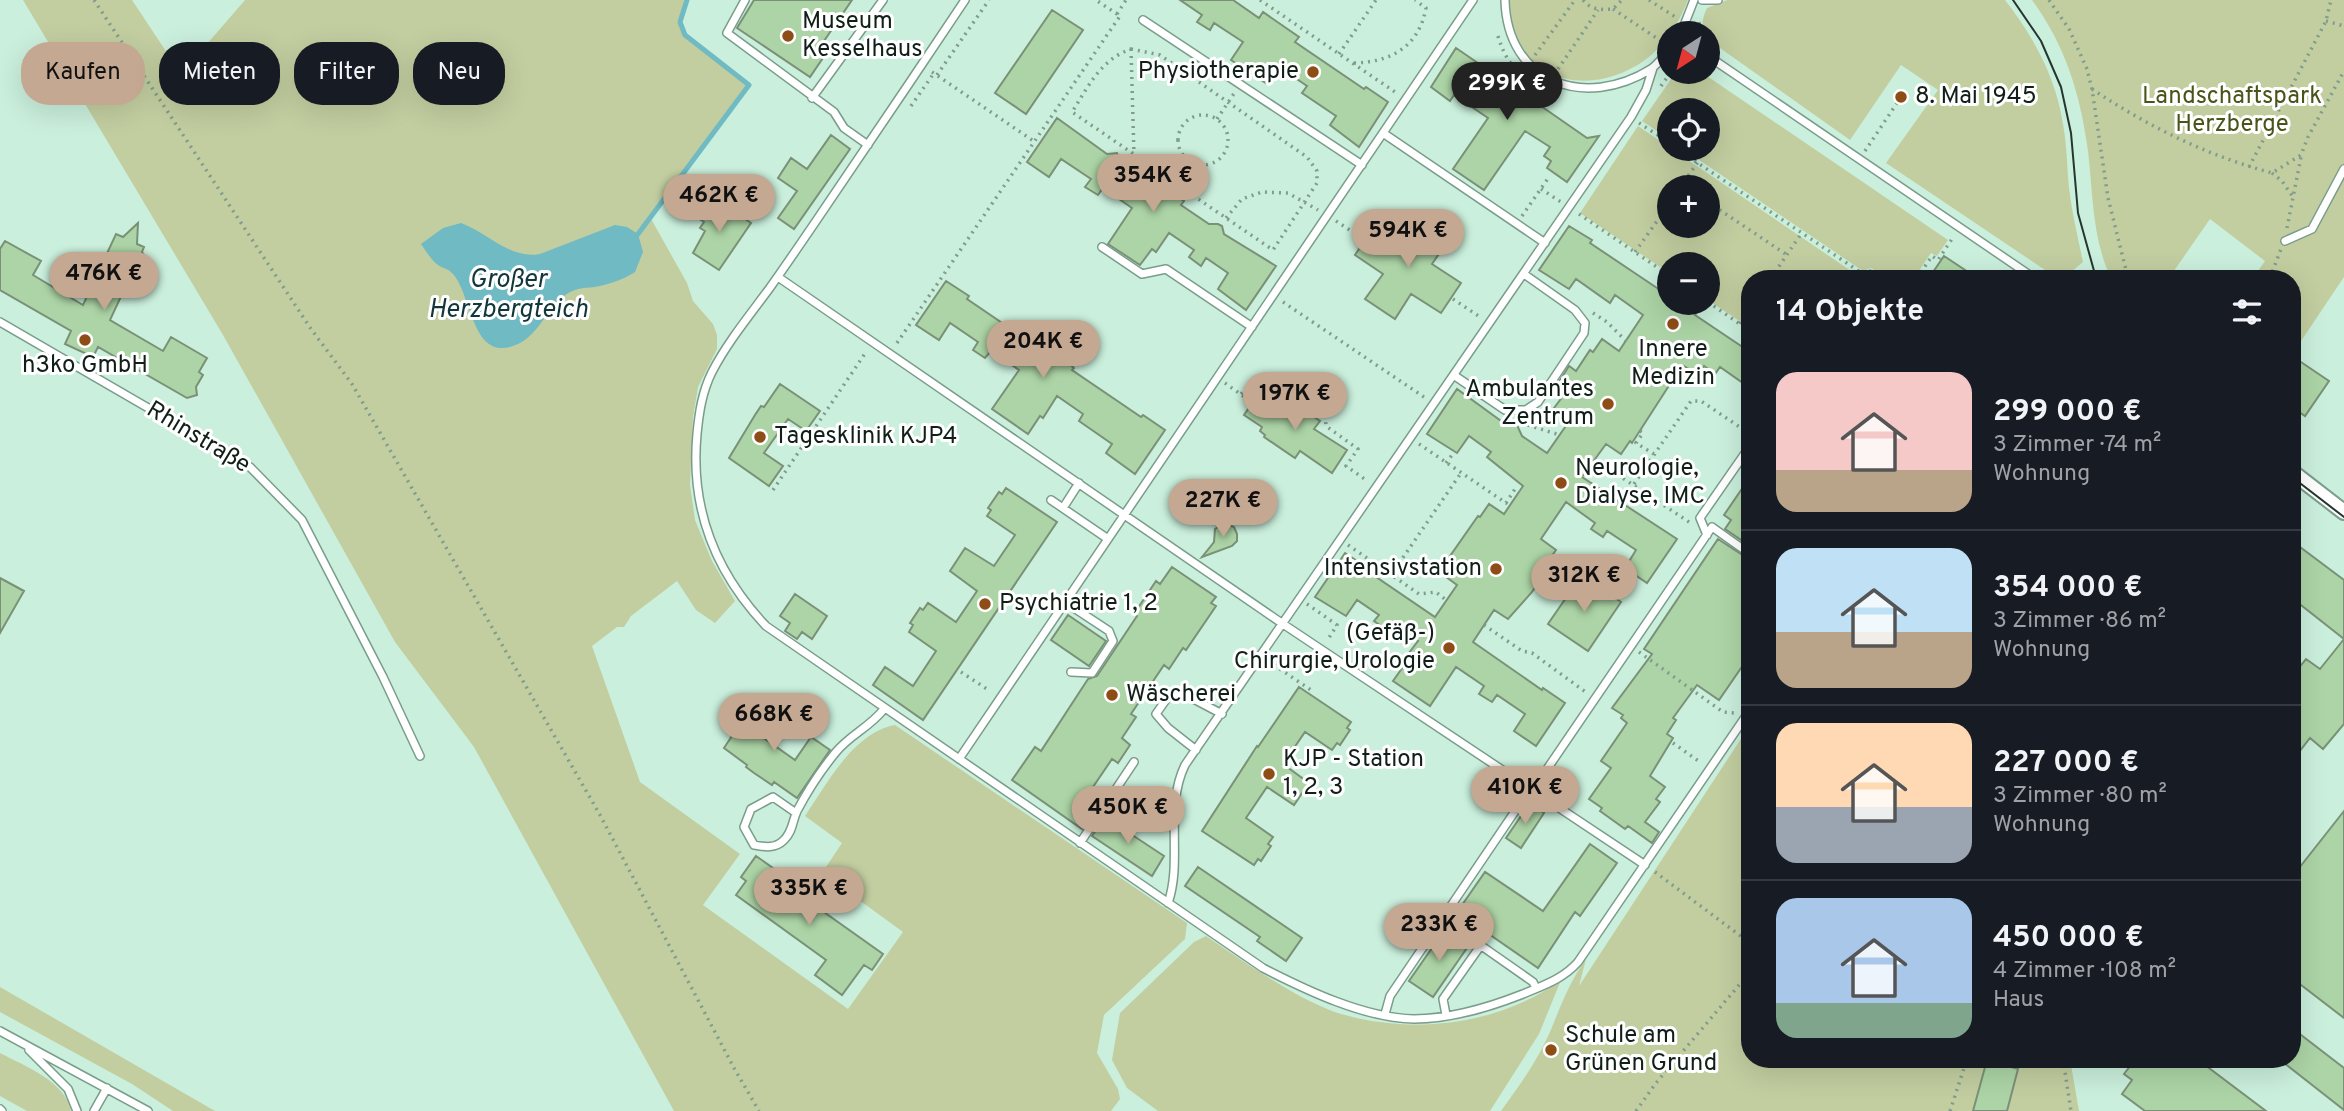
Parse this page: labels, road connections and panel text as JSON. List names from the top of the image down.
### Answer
{
  "streets": {
    "lane": ["Rhinstraße"]
  },
  "water": ["Großer Herzbergteich"],
  "parks": ["Landschaftspark Herzberge"],
  "places": [
    "Museum Kesselhaus",
    "Physiotherapie",
    "8. Mai 1945",
    "Innere Medizin",
    "h3ko GmbH",
    "Ambulantes Zentrum",
    "Tagesklinik KJP4",
    "Neurologie, Dialyse, IMC",
    "Intensivstation",
    "Psychiatrie 1, 2",
    "(Gefäß-) Chirurgie, Urologie",
    "Wäscherei",
    "KJP - Station 1, 2, 3",
    "Schule am Grünen Grund"
  ],
  "north": "bottom left",
  "page": {
    "map_buttons": ["+", "−"],
    "chip": [
      "Kaufen",
      "Mieten",
      "Filter",
      "Neu"
    ],
    "price": [
      "299K €",
      "354K €",
      "462K €",
      "594K €",
      "476K €",
      "204K €",
      "197K €",
      "227K €",
      "312K €",
      "668K €",
      "410K €",
      "450K €",
      "335K €",
      "233K €"
    ],
    "heading": "14 Objekte",
    "list": [
      {
        "name": "299 000 €",
        "note": "3 Zimmer · 74 m² · Wohnung"
      },
      {
        "name": "354 000 €",
        "note": "3 Zimmer · 86 m² · Wohnung"
      },
      {
        "name": "227 000 €",
        "note": "3 Zimmer · 80 m² · Wohnung"
      },
      {
        "name": "450 000 €",
        "note": "4 Zimmer · 108 m² · Haus"
      }
    ]
  }
}
